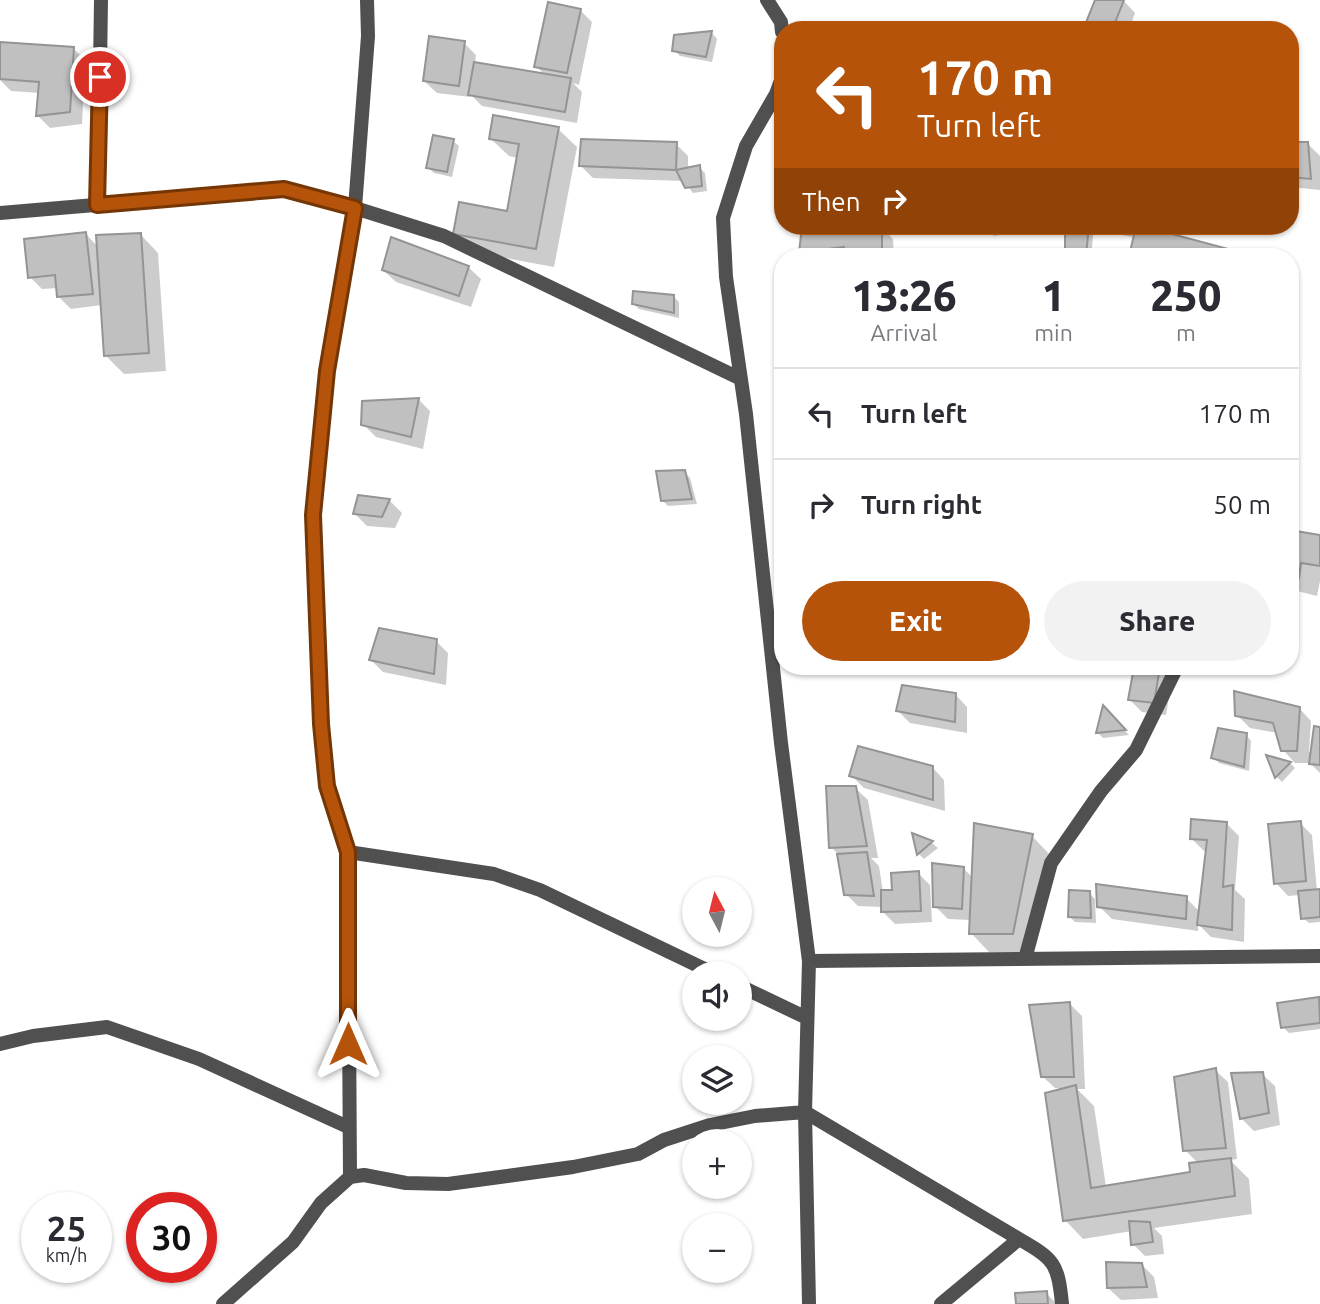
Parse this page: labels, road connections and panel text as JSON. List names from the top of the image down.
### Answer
{
  "north": "top",
  "page": {
    "turn": ["170 m", "Turn left"],
    "then": "Then",
    "eta": [
      "13:26",
      "Arrival",
      "1",
      "min",
      "250",
      "m"
    ],
    "list": [
      {
        "name": "Turn left",
        "value": "170 m"
      },
      {
        "name": "Turn right",
        "value": "50 m"
      }
    ],
    "buttons": ["Exit", "Share"],
    "map_buttons": ["+", "−"],
    "speed": "25 km/h",
    "limit": "30"
  }
}
